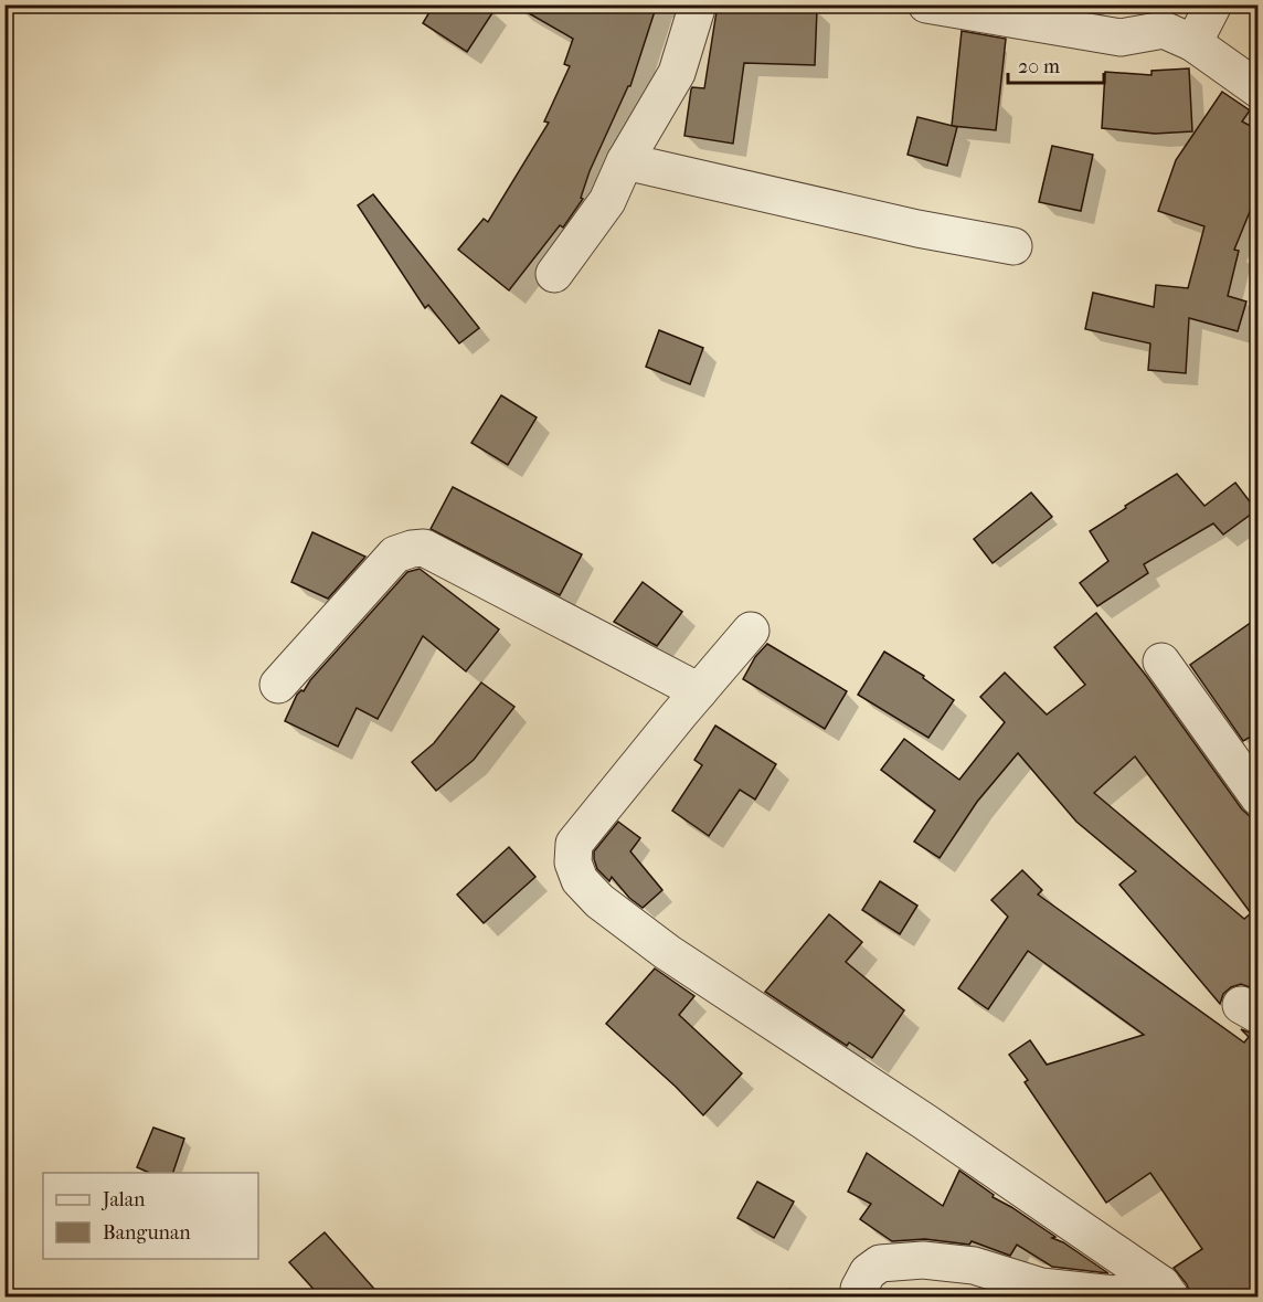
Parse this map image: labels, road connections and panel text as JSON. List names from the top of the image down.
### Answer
{
  "legend": ["Jalan", "Bangunan"],
  "scale_bar": "20 m"
}
